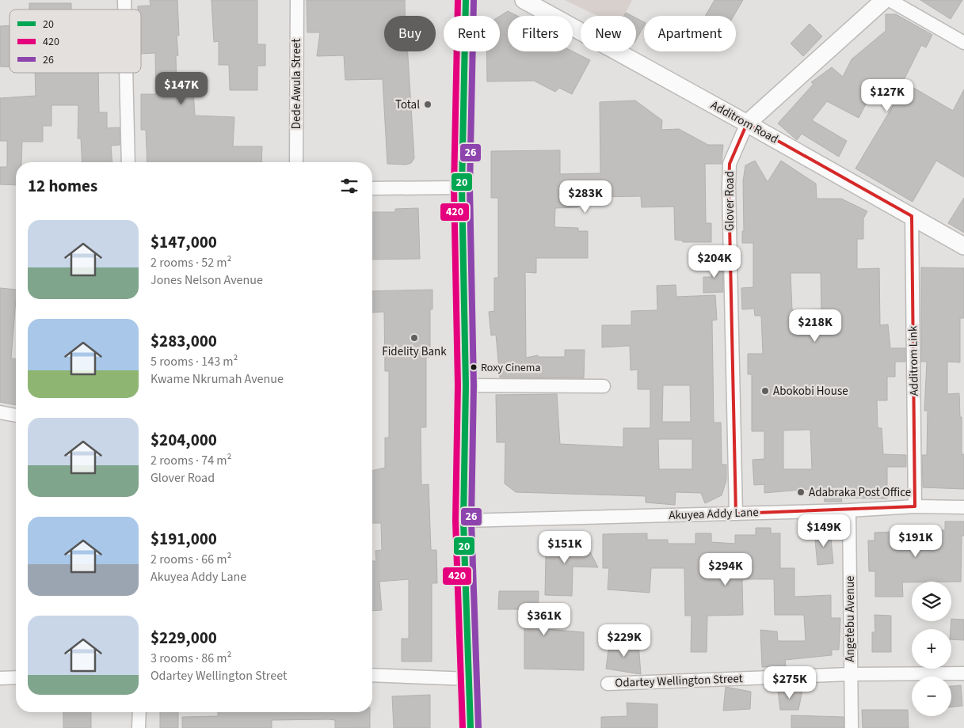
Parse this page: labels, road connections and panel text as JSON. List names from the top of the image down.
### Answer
{
  "streets": {
    "street": [
      "Dede Awula Street",
      "Additrom Road",
      "Glover Road",
      "Additrom Link",
      "Akuyea Addy Lane",
      "Angetebu Avenue",
      "Odartey Wellington Street"
    ]
  },
  "crossings": [
    ["Additrom Road", "Glover Road"],
    ["Additrom Road", "Additrom Link"],
    ["Glover Road", "Akuyea Addy Lane"],
    ["Additrom Link", "Akuyea Addy Lane"],
    ["Akuyea Addy Lane", "Angetebu Avenue"],
    ["Angetebu Avenue", "Odartey Wellington Street"]
  ],
  "places": [
    "Total",
    "Fidelity Bank",
    "Roxy Cinema",
    "Abokobi House",
    "Adabraka Post Office"
  ],
  "lines": ["transit line 20", "transit line 420", "transit line 26"],
  "legend": ["20", "420", "26"],
  "page": {
    "chip": [
      "Buy",
      "Rent",
      "Filters",
      "New",
      "Apartment"
    ],
    "price": [
      "$147K",
      "$127K",
      "$283K",
      "$204K",
      "$218K",
      "$149K",
      "$191K",
      "$151K",
      "$294K",
      "$361K",
      "$229K",
      "$275K"
    ],
    "heading": "12 homes",
    "list": [
      {
        "name": "$147,000",
        "note": "2 rooms · 52 m² · Jones Nelson Avenue"
      },
      {
        "name": "$283,000",
        "note": "5 rooms · 143 m² · Kwame Nkrumah Avenue"
      },
      {
        "name": "$204,000",
        "note": "2 rooms · 74 m² · Glover Road"
      },
      {
        "name": "$191,000",
        "note": "2 rooms · 66 m² · Akuyea Addy Lane"
      },
      {
        "name": "$229,000",
        "note": "3 rooms · 86 m² · Odartey Wellington Street"
      }
    ],
    "map_buttons": ["+", "−"]
  }
}
